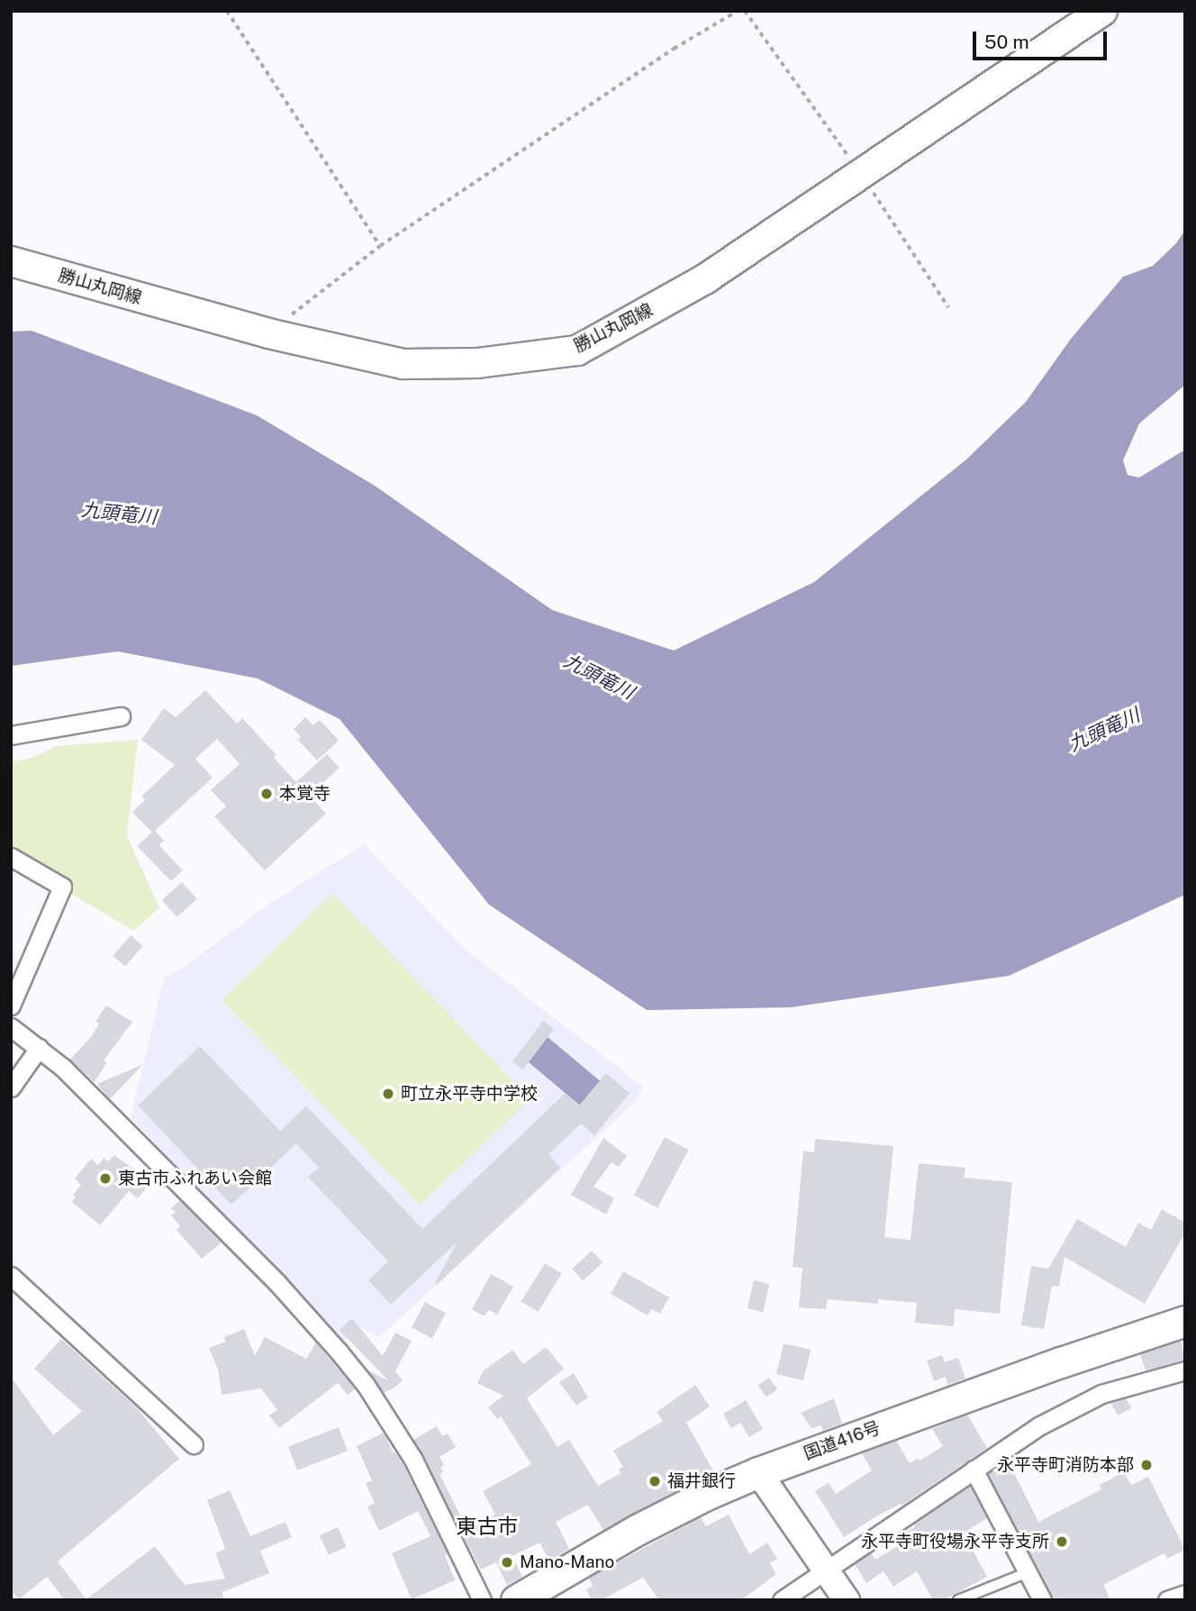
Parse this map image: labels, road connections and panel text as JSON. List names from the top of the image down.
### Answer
{
  "streets": {
    "highway": ["国道416号"],
    "main road": ["勝山丸岡線"]
  },
  "districts": ["東古市"],
  "water": ["九頭竜川"],
  "places": [
    "本覚寺",
    "町立永平寺中学校",
    "東古市ふれあい会館",
    "永平寺町消防本部",
    "福井銀行",
    "永平寺町役場永平寺支所",
    "Mano-Mano"
  ],
  "scale_bar": "50 m"
}
